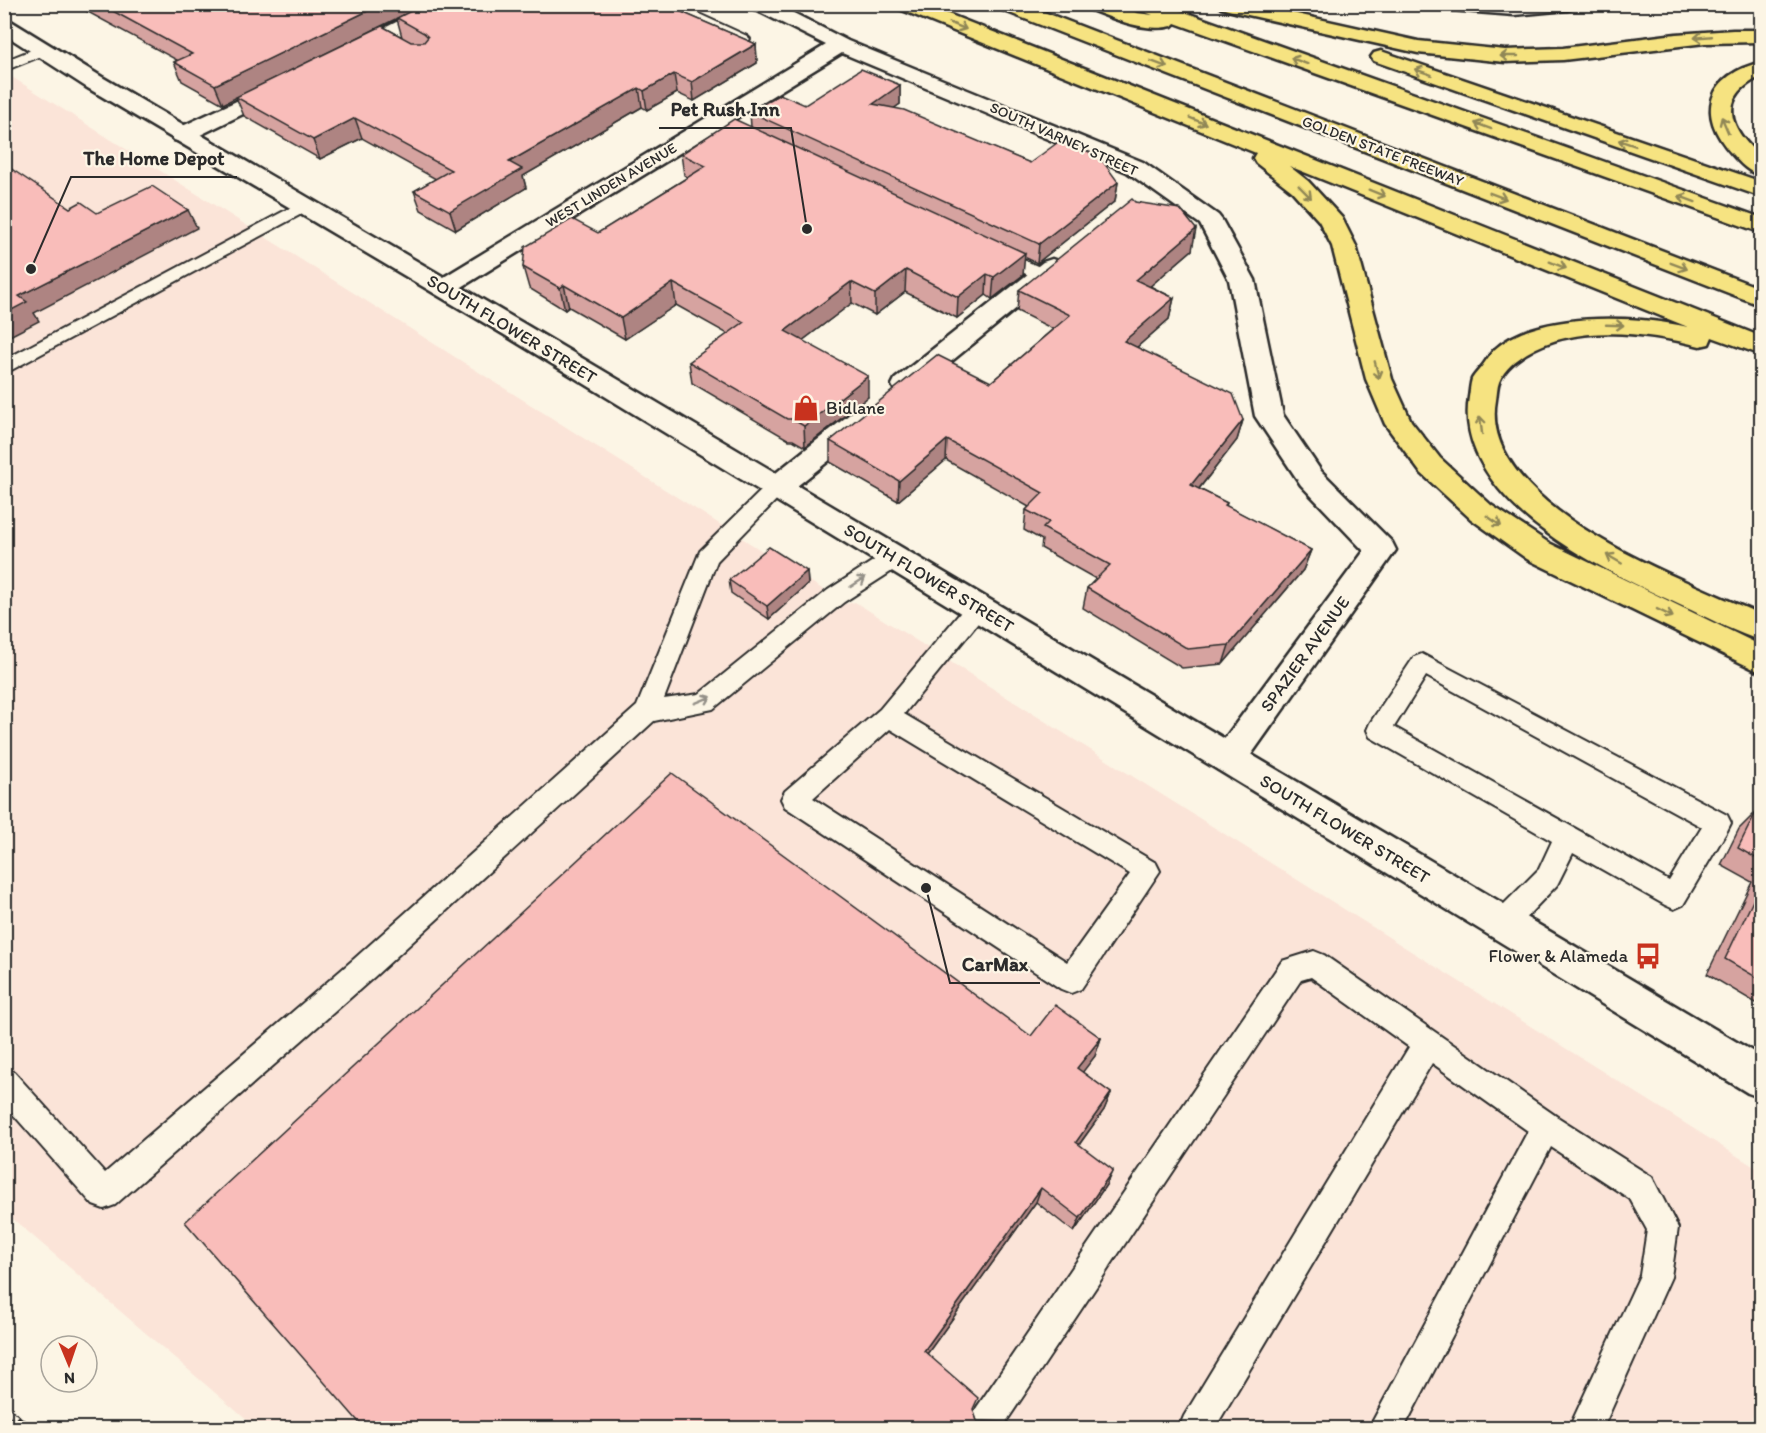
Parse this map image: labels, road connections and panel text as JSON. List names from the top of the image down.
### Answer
{
  "streets": {
    "highway": ["GOLDEN STATE FREEWAY"],
    "street": [
      "SOUTH VARNEY STREET",
      "WEST LINDEN AVENUE",
      "SOUTH FLOWER STREET",
      "SPAZIER AVENUE"
    ]
  },
  "crossings": [
    ["SOUTH VARNEY STREET", "WEST LINDEN AVENUE"],
    ["SOUTH VARNEY STREET", "SPAZIER AVENUE"],
    ["WEST LINDEN AVENUE", "SOUTH FLOWER STREET"],
    ["SOUTH FLOWER STREET", "SPAZIER AVENUE"]
  ],
  "places": {
    "other": ["Pet Rush Inn", "The Home Depot", "CarMax"],
    "shop": ["Bidlane"],
    "bus stop": ["Flower & Alameda"]
  },
  "north": "bottom"
}
